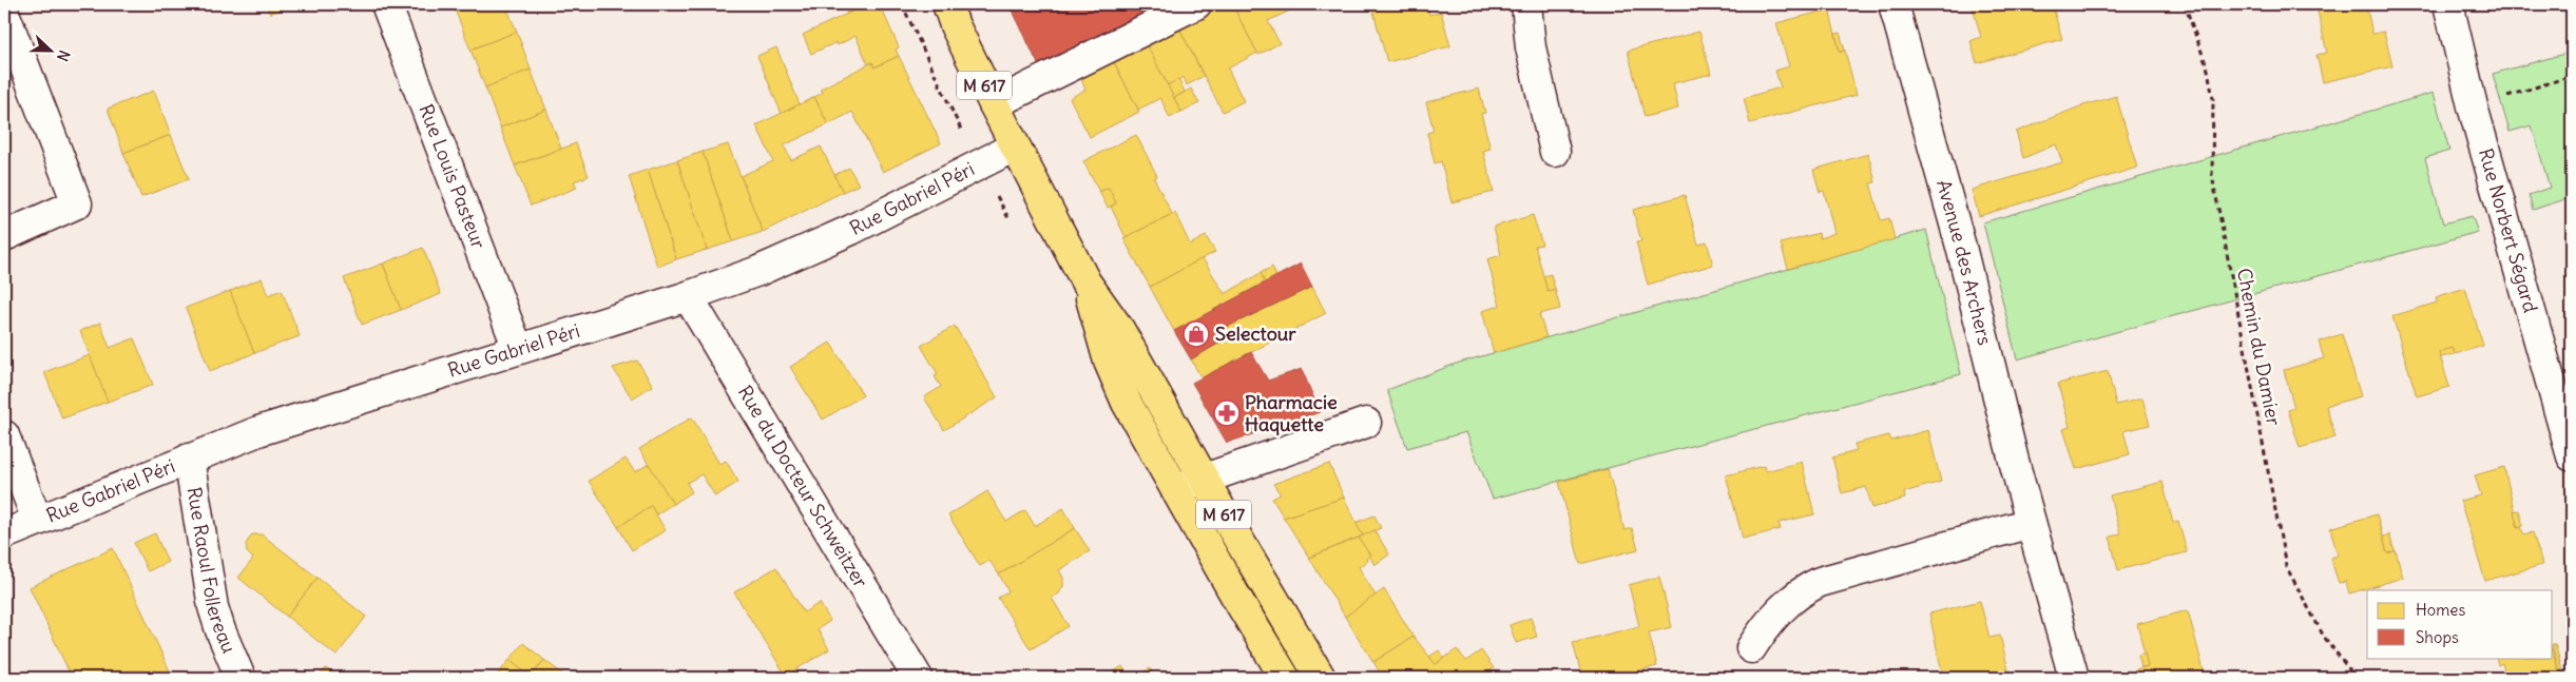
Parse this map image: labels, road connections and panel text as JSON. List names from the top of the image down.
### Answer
{
  "streets": {
    "main road": ["M 617"],
    "street": [
      "Rue Louis Pasteur",
      "Rue Gabriel Péri",
      "Rue Norbert Ségard",
      "Avenue des Archers",
      "Rue du Docteur Schweitzer",
      "Rue Raoul Follereau"
    ],
    "path": ["Chemin du Damier"]
  },
  "crossings": [
    ["M 617", "Rue Gabriel Péri"],
    ["Rue Louis Pasteur", "Rue Gabriel Péri"],
    ["Rue Gabriel Péri", "Rue du Docteur Schweitzer"],
    ["Rue Gabriel Péri", "Rue Raoul Follereau"]
  ],
  "places": {
    "shop": ["Selectour"],
    "pharmacy": ["Pharmacie Haquette"]
  },
  "legend": ["Homes", "Shops"],
  "north": "right"
}
